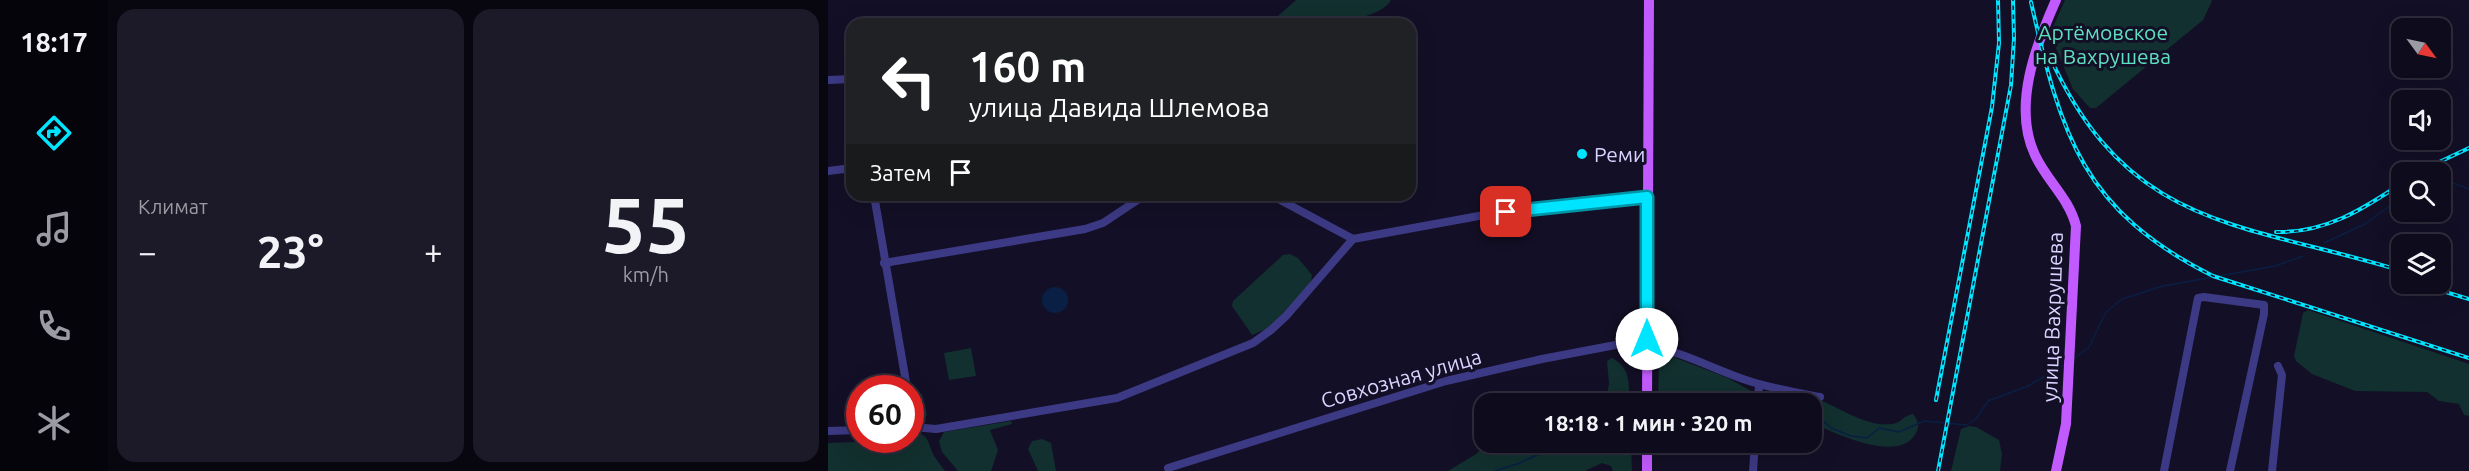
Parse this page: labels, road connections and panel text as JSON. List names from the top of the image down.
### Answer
{
  "streets": {
    "main road": ["улица Вахрушева"],
    "street": ["Совхозная улица"]
  },
  "parks": ["Артёмовское на Вахрушева"],
  "places": ["Реми"],
  "north": "bottom right",
  "page": {
    "tabs": "18:17",
    "tile": [
      "Климат",
      ["55", "km/h"]
    ],
    "turn": ["160 m", "улица Давида Шлемова"],
    "then": "Затем",
    "heat": ["−", "23°", "+"],
    "limit": "60",
    "trip": "18:18 · 1 мин · 320 m"
  }
}
